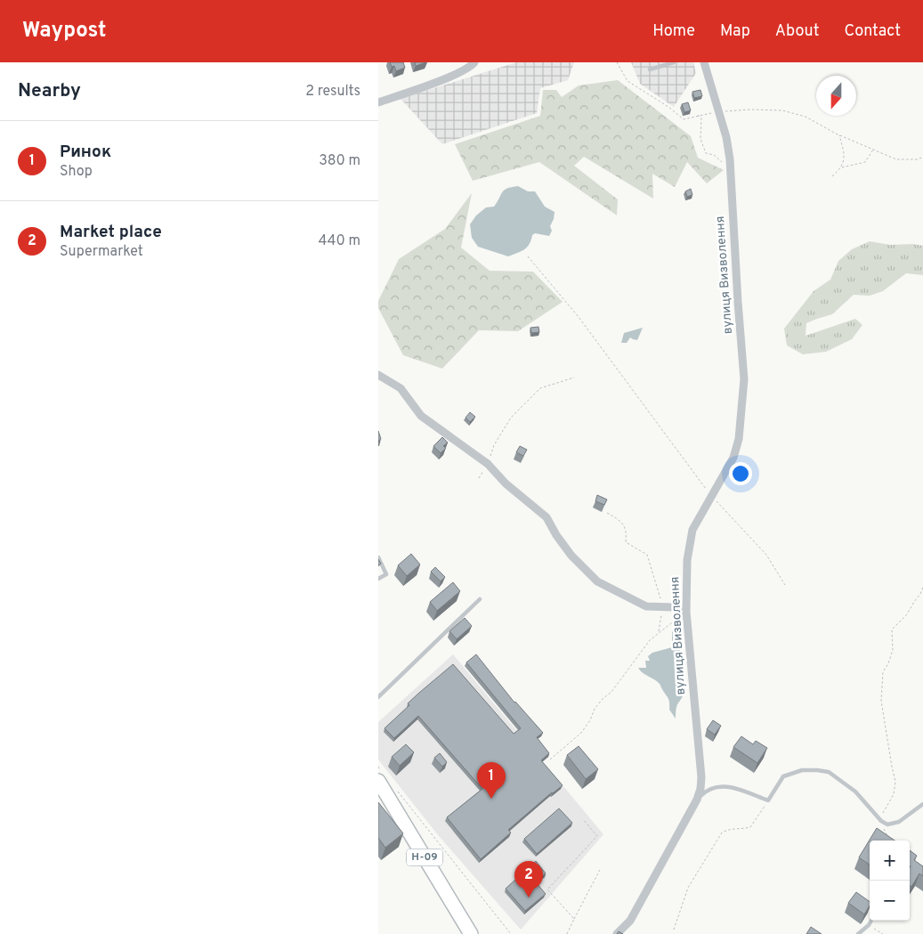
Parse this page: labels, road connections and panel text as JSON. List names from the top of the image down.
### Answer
{
  "streets": {
    "main road": ["Н-09"],
    "street": ["вулиця Визволення"]
  },
  "north": "bottom",
  "page": {
    "header": "Waypost",
    "nav": [
      "Home",
      "Map",
      "About",
      "Contact"
    ],
    "heading": ["Nearby", "2 results"],
    "list": [
      {
        "mark": "1",
        "name": "Ринок",
        "note": "Shop",
        "value": "380 m"
      },
      {
        "mark": "2",
        "name": "Market place",
        "note": "Supermarket",
        "value": "440 m"
      }
    ],
    "pins": ["1", "2"],
    "map_buttons": ["+", "−"]
  }
}
